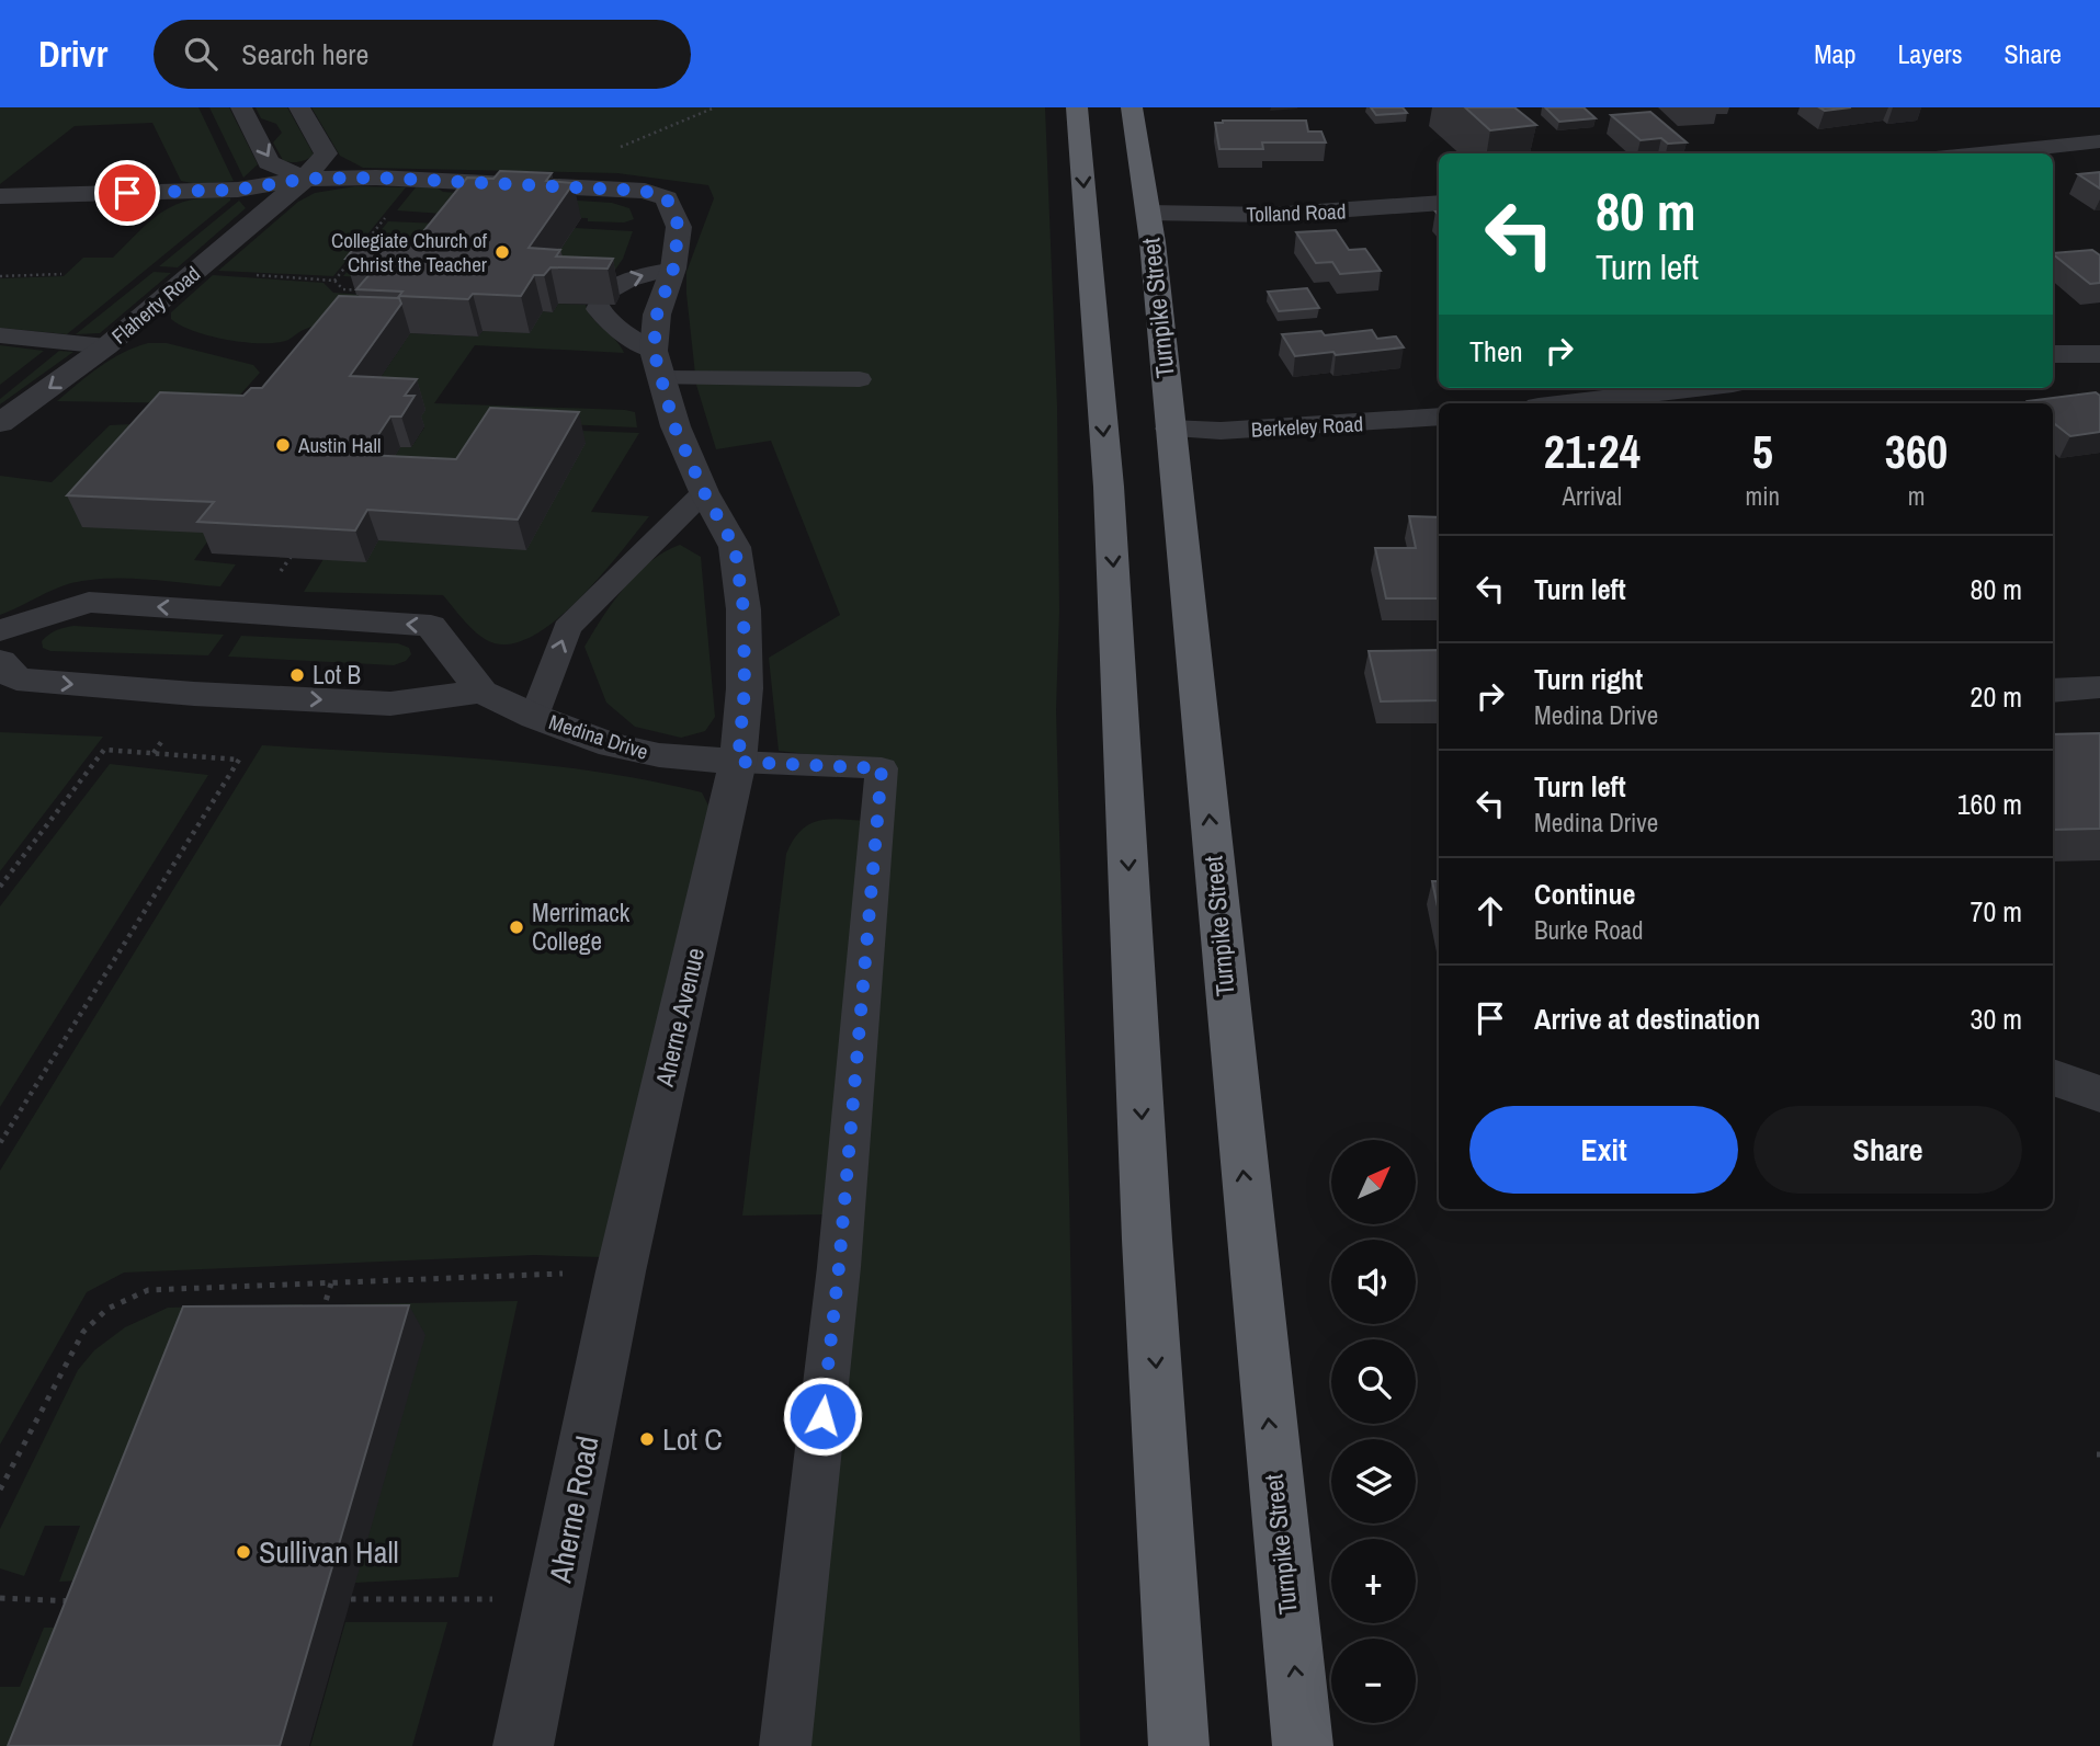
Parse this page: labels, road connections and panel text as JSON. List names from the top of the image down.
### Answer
{
  "streets": {
    "highway": ["Turnpike Street"],
    "street": [
      "Tolland Road",
      "Flaherty Road",
      "Berkeley Road",
      "Medina Drive",
      "Aherne Avenue",
      "Aherne Road"
    ]
  },
  "crossings": [
    ["Tolland Road", "Turnpike Street"],
    ["Turnpike Street", "Berkeley Road"],
    ["Medina Drive", "Aherne Avenue"],
    ["Aherne Avenue", "Aherne Road"]
  ],
  "places": [
    "Collegiate Church of Christ the Teacher",
    "Austin Hall",
    "Lot B",
    "Merrimack College",
    "Lot C",
    "Sullivan Hall"
  ],
  "north": "top right",
  "page": {
    "header": "Drivr",
    "search": "Search here",
    "nav": ["Map", "Layers", "Share"],
    "turn": ["80 m", "Turn left"],
    "then": "Then",
    "eta": [
      "21:24",
      "Arrival",
      "5",
      "min",
      "360",
      "m"
    ],
    "list": [
      {
        "name": "Turn left",
        "value": "80 m"
      },
      {
        "name": "Turn right",
        "note": "Medina Drive",
        "value": "20 m"
      },
      {
        "name": "Turn left",
        "note": "Medina Drive",
        "value": "160 m"
      },
      {
        "name": "Continue",
        "note": "Burke Road",
        "value": "70 m"
      },
      {
        "name": "Arrive at destination",
        "value": "30 m"
      }
    ],
    "buttons": ["Exit", "Share"],
    "map_buttons": ["+", "−"]
  }
}
